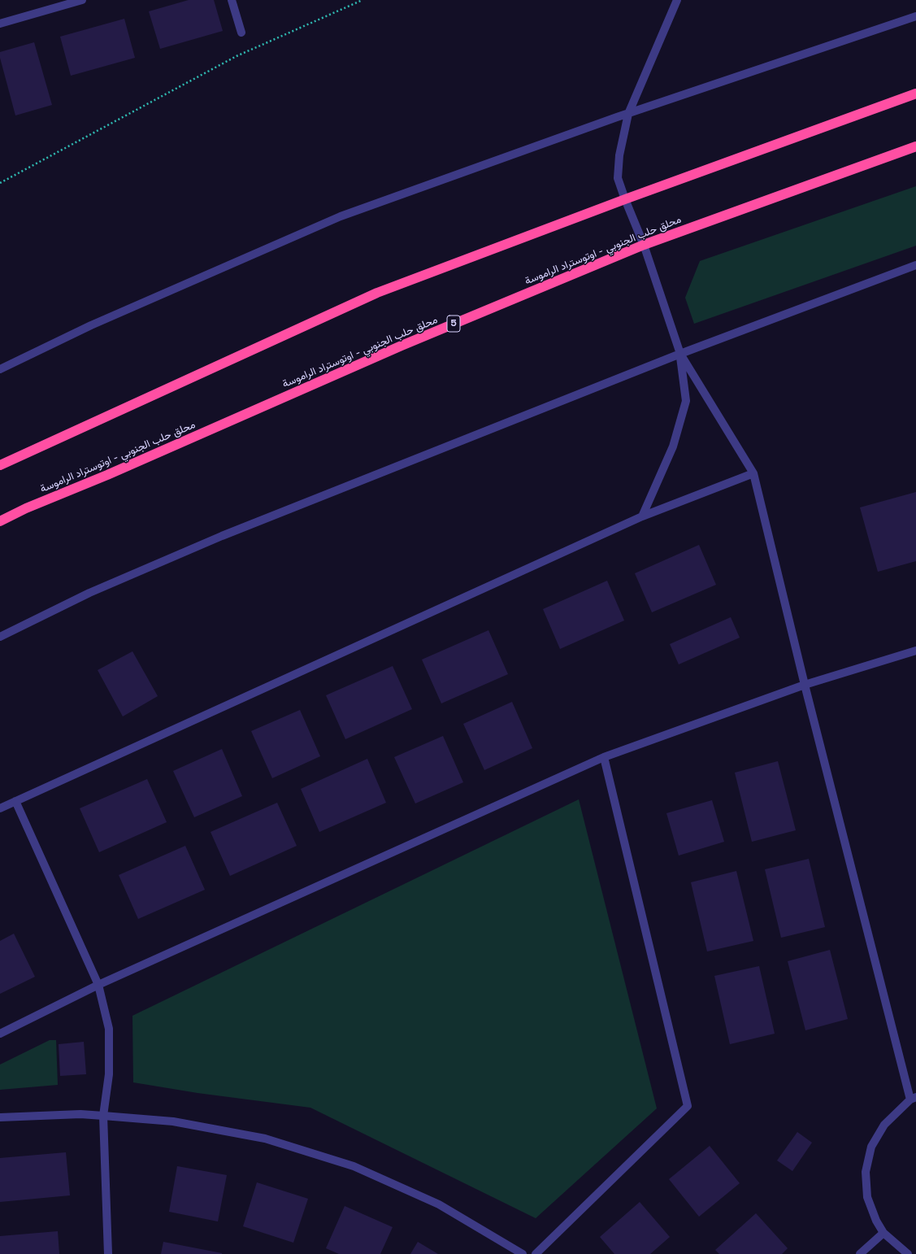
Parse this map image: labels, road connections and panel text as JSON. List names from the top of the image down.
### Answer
{
  "streets": {
    "highway": ["محلق حلب الجنوبي - اوتوستراد الراموسة", "5"]
  }
}
